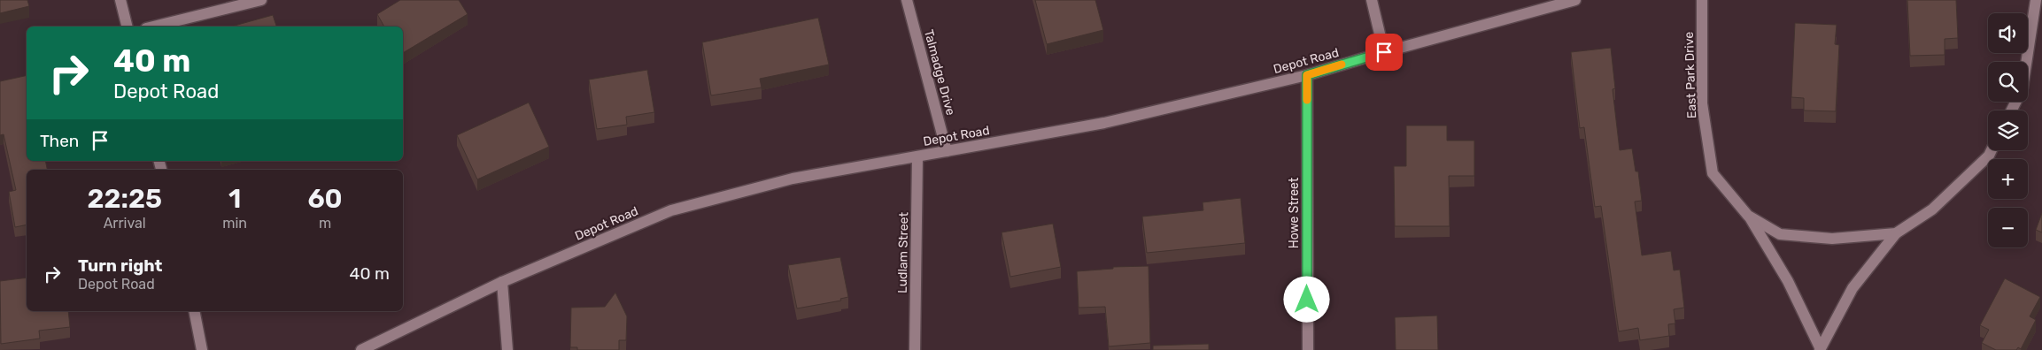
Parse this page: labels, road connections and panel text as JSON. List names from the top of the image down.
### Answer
{
  "streets": {
    "street": [
      "Depot Road",
      "Talmadge Drive",
      "East Park Drive",
      "Howe Street",
      "Ludlam Street"
    ]
  },
  "crossings": [
    ["Depot Road", "Talmadge Drive"],
    ["Depot Road", "Howe Street"],
    ["Depot Road", "Ludlam Street"]
  ],
  "page": {
    "map_buttons": ["+", "−"],
    "turn": ["40 m", "Depot Road"],
    "then": "Then",
    "eta": [
      "22:25",
      "Arrival",
      "1",
      "min",
      "60",
      "m"
    ],
    "list": [
      {
        "name": "Turn right",
        "note": "Depot Road",
        "value": "40 m"
      }
    ]
  }
}
